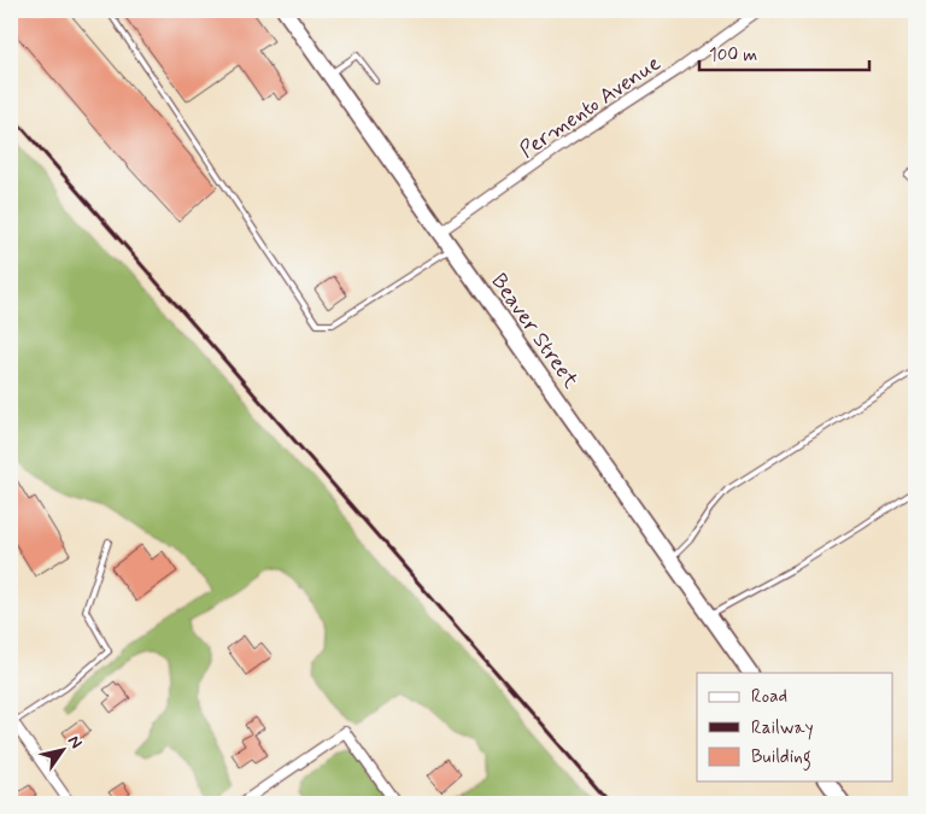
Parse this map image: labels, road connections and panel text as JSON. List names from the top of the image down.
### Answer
{
  "streets": {
    "main road": ["Beaver Street"],
    "street": ["Permento Avenue"]
  },
  "crossings": [
    ["Permento Avenue", "Beaver Street"]
  ],
  "legend": ["Road", "Railway", "Building"],
  "scale_bar": "100 m",
  "north": "top right"
}
